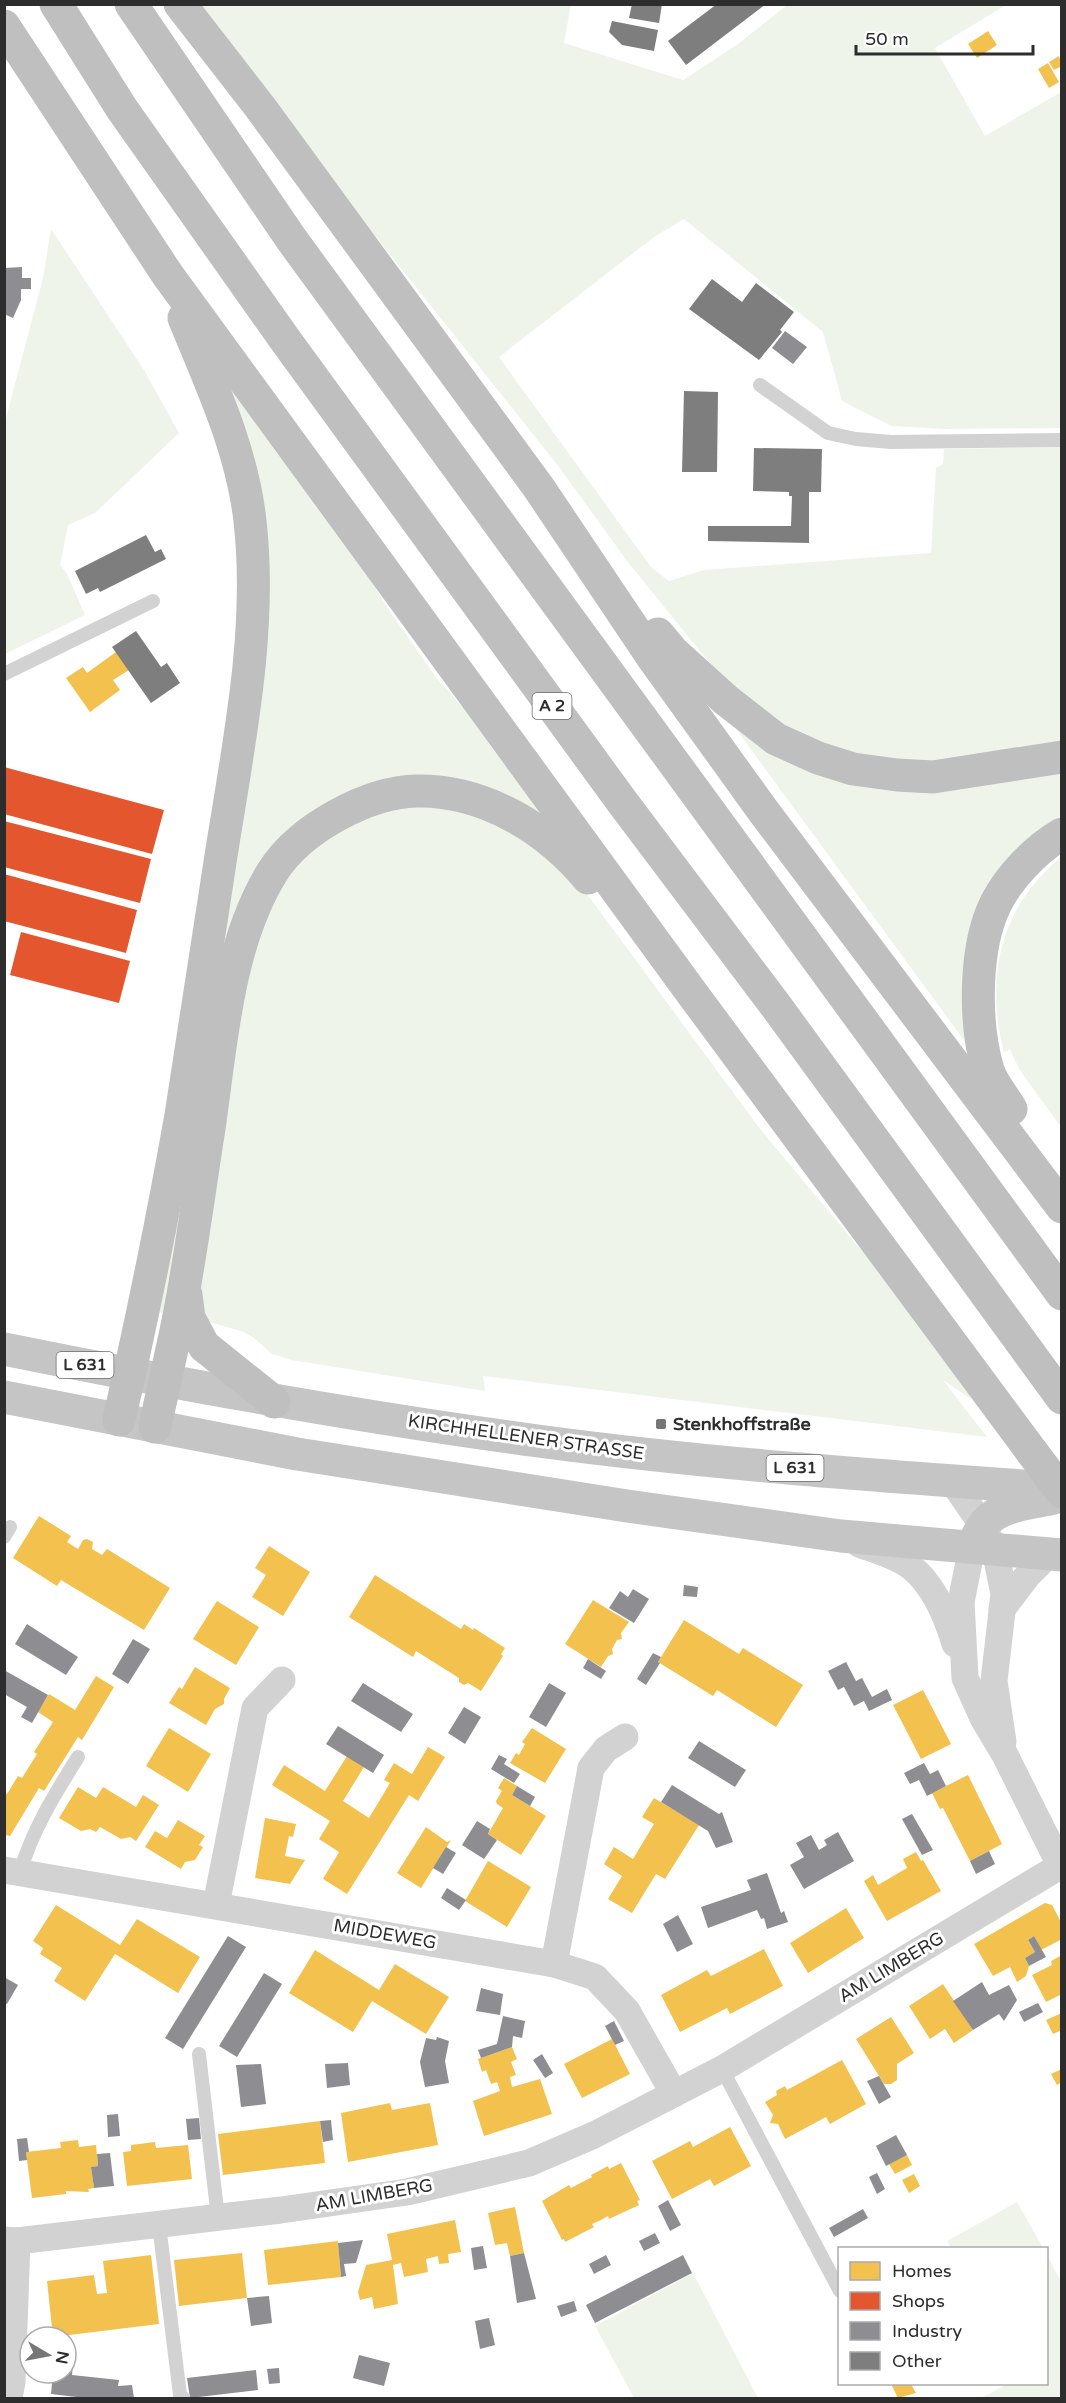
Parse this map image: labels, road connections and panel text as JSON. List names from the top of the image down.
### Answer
{
  "streets": {
    "highway": ["A 2"],
    "main road": ["L 631", "KIRCHHELLENER STRASSE"],
    "street": ["MIDDEWEG", "AM LIMBERG"]
  },
  "crossings": [
    ["MIDDEWEG", "AM LIMBERG"]
  ],
  "places": {
    "transit": ["Stenkhoffstraße"]
  },
  "legend": [
    "Homes",
    "Shops",
    "Industry",
    "Other"
  ],
  "scale_bar": "50 m",
  "north": "right"
}
